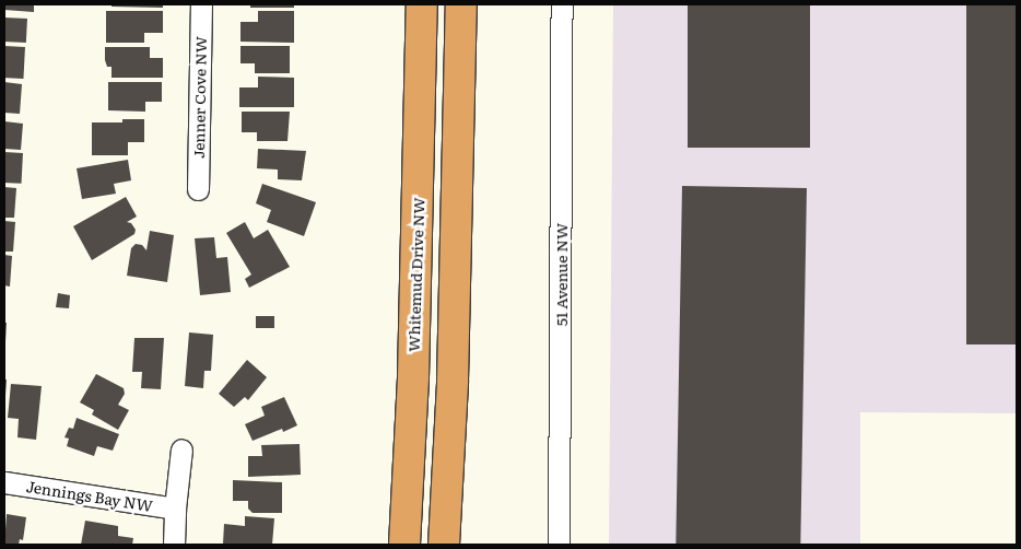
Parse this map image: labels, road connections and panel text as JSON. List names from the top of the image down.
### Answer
{
  "streets": {
    "highway": ["Whitemud Drive NW"],
    "street": ["Jenner Cove NW", "51 Avenue NW", "Jennings Bay NW"]
  }
}
